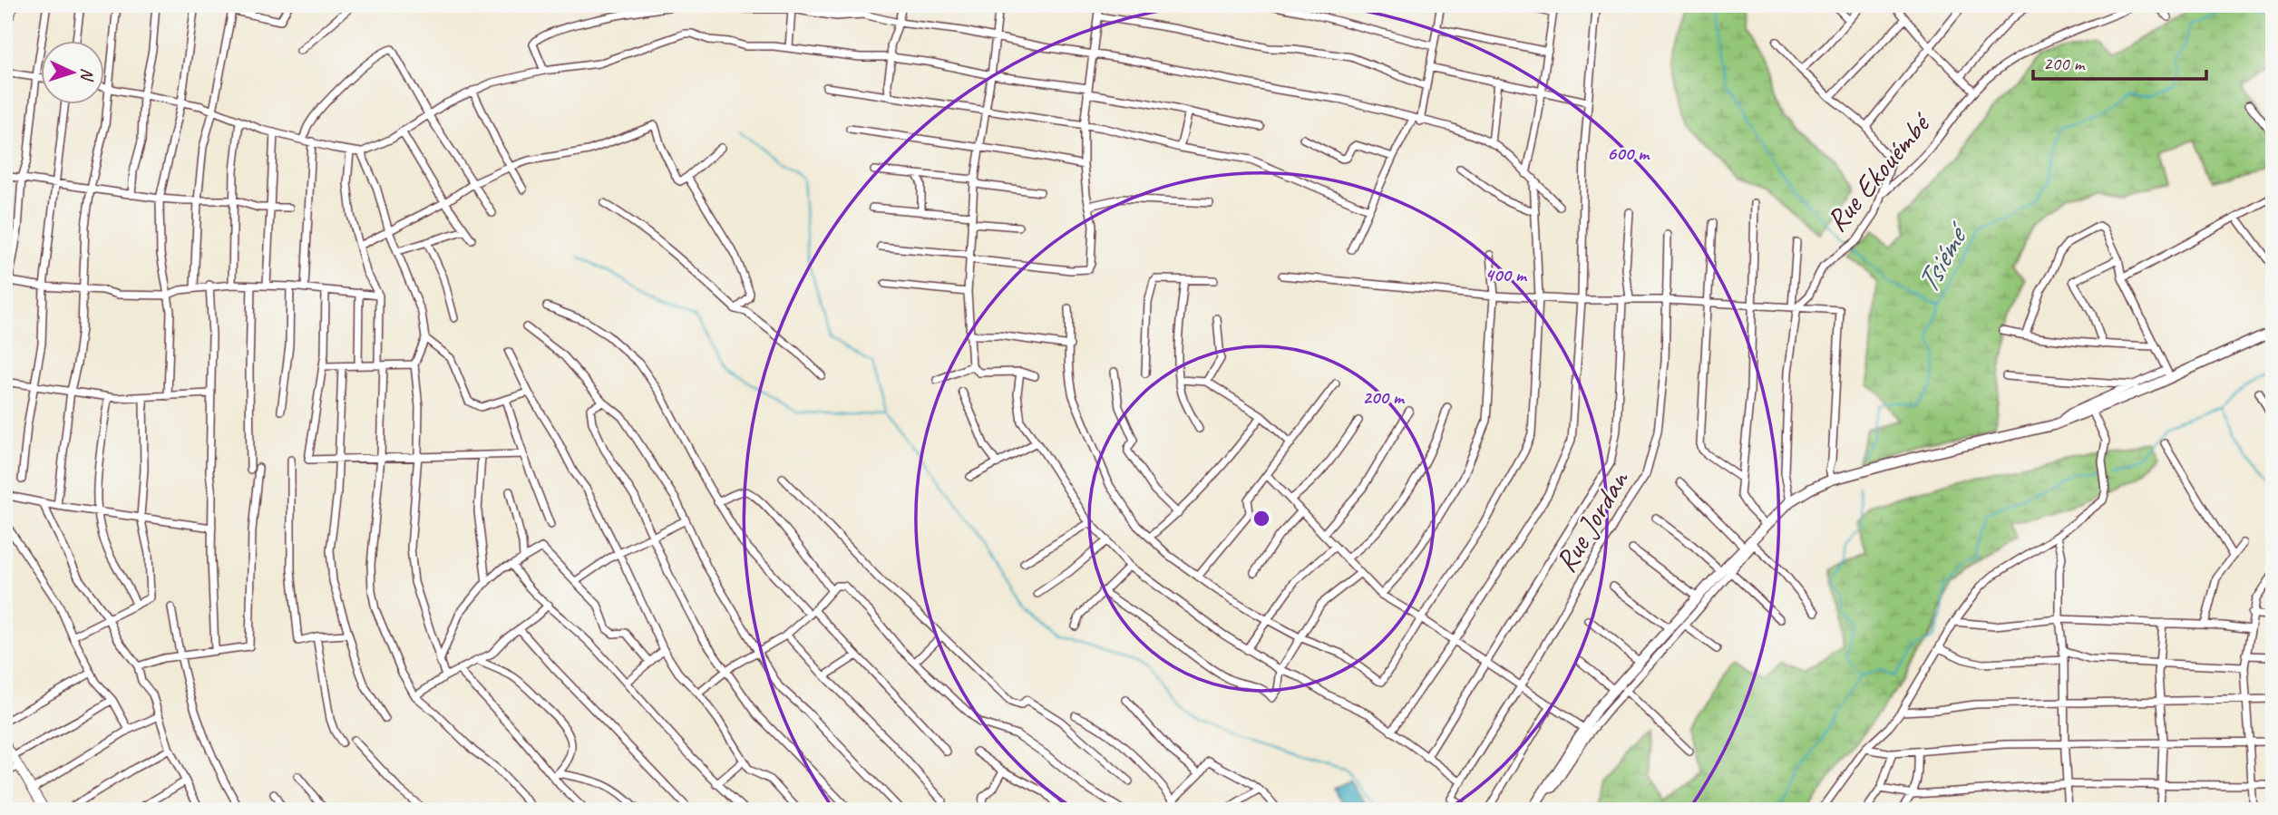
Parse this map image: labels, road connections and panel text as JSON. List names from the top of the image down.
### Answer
{
  "streets": {
    "street": ["Rue Ekouémbé", "Rue Jordan"]
  },
  "water": ["Tsiémé"],
  "scale_bar": "200 m",
  "north": "right",
  "rings": ["600 m", "400 m", "200 m"]
}
